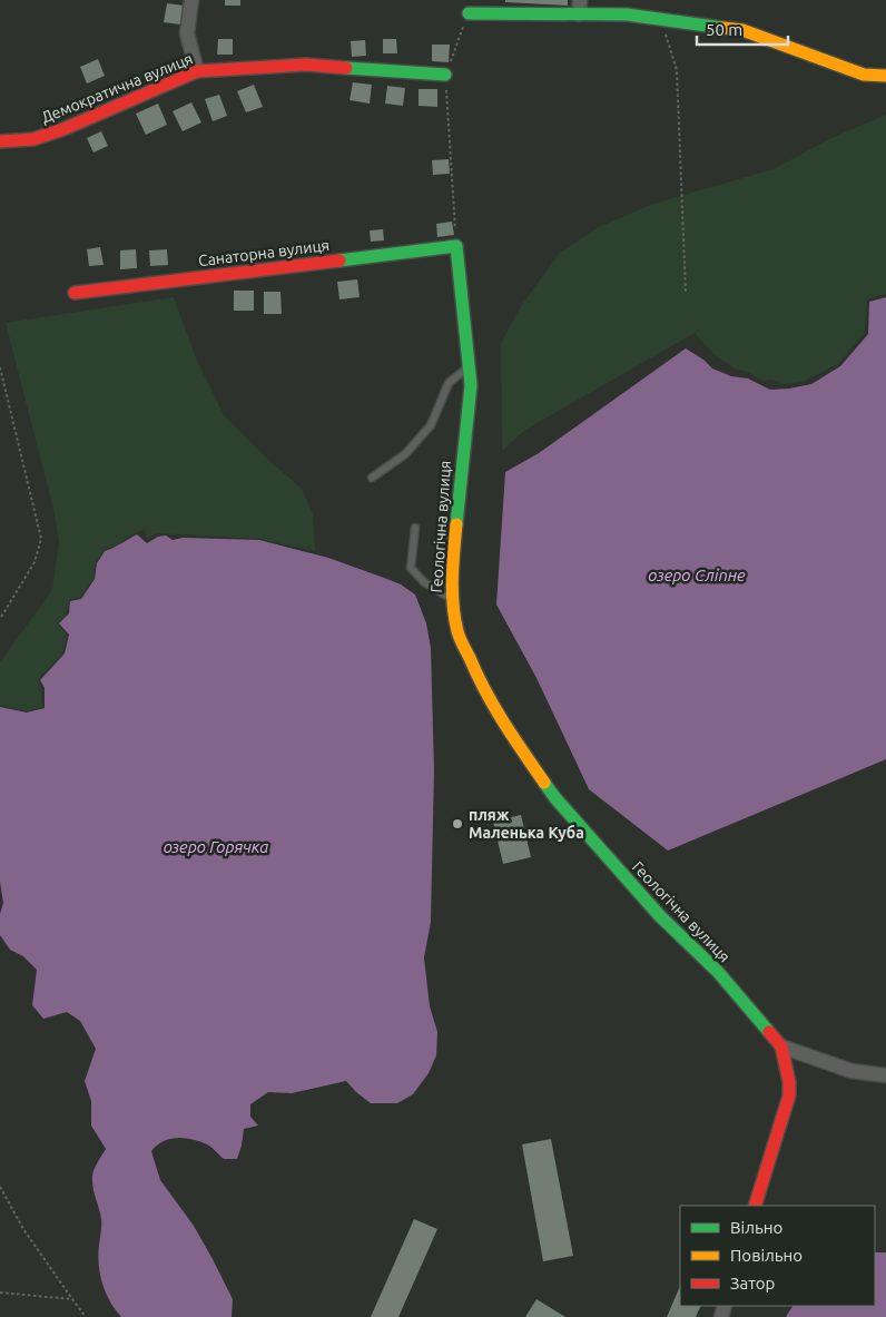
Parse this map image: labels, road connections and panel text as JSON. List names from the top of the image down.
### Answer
{
  "streets": {
    "street": ["Демократична вулиця", "Санаторна вулиця", "Геологічна вулиця"]
  },
  "crossings": [
    ["Санаторна вулиця", "Геологічна вулиця"]
  ],
  "water": ["озеро Сліпне", "озеро Горячка"],
  "places": ["пляж Маленька Куба"],
  "legend": ["Вільно", "Повільно", "Затор"],
  "scale_bar": "50 m"
}
